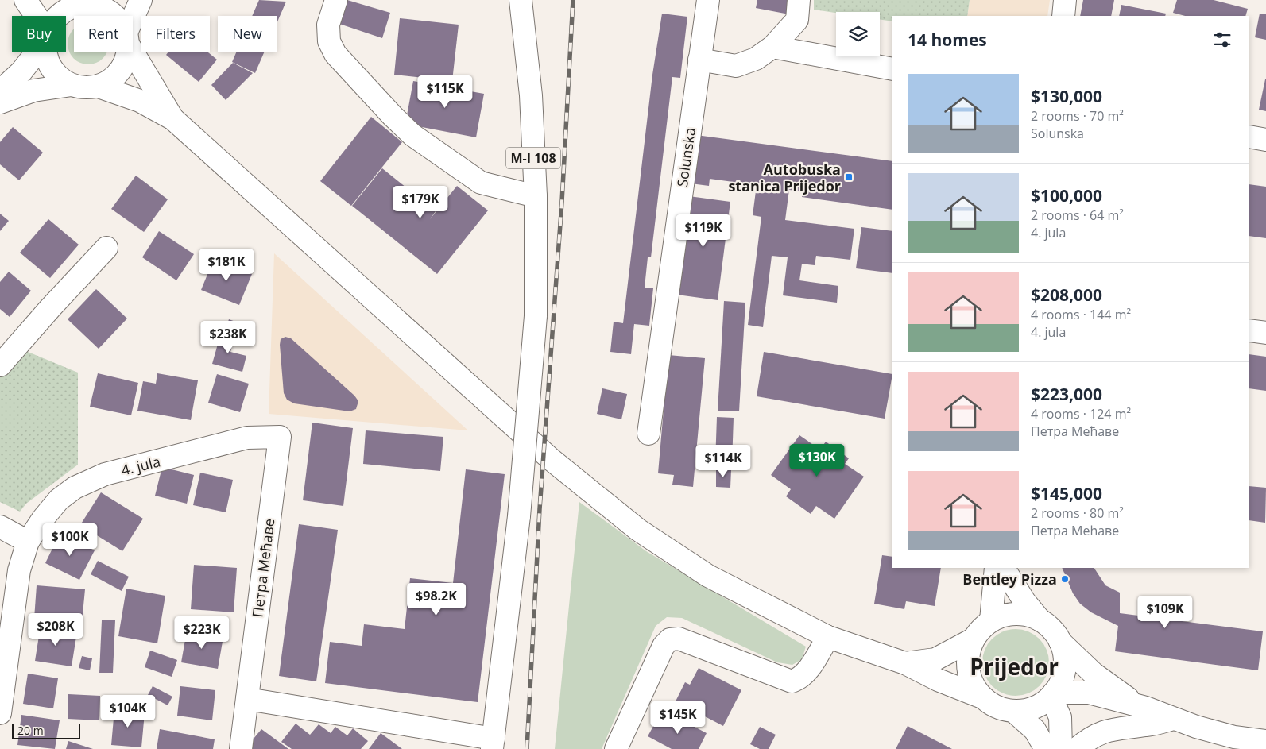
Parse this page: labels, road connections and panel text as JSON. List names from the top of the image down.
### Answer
{
  "streets": {
    "main road": [
      "Solunska",
      "M-I 108",
      "4. jula",
      "Петра Мећаве"
    ]
  },
  "crossings": [
    ["4. jula", "Петра Мећаве"]
  ],
  "districts": ["Prijedor"],
  "places": {
    "transit": ["Autobuska stanica Prijedor"],
    "other": ["Bentley Pizza"]
  },
  "scale_bar": "20 m",
  "page": {
    "chip": [
      "Buy",
      "Rent",
      "Filters",
      "New"
    ],
    "heading": "14 homes",
    "list": [
      {
        "name": "$130,000",
        "note": "2 rooms · 70 m² · Solunska"
      },
      {
        "name": "$100,000",
        "note": "2 rooms · 64 m² · 4. jula"
      },
      {
        "name": "$208,000",
        "note": "4 rooms · 144 m² · 4. jula"
      },
      {
        "name": "$223,000",
        "note": "4 rooms · 124 m² · Петра Мећаве"
      },
      {
        "name": "$145,000",
        "note": "2 rooms · 80 m² · Петра Мећаве"
      }
    ],
    "price": [
      "$115K",
      "$179K",
      "$119K",
      "$181K",
      "$238K",
      "$130K",
      "$114K",
      "$100K",
      "$98.2K",
      "$109K",
      "$208K",
      "$223K",
      "$104K",
      "$145K"
    ],
    "scale": "20 m"
  }
}
